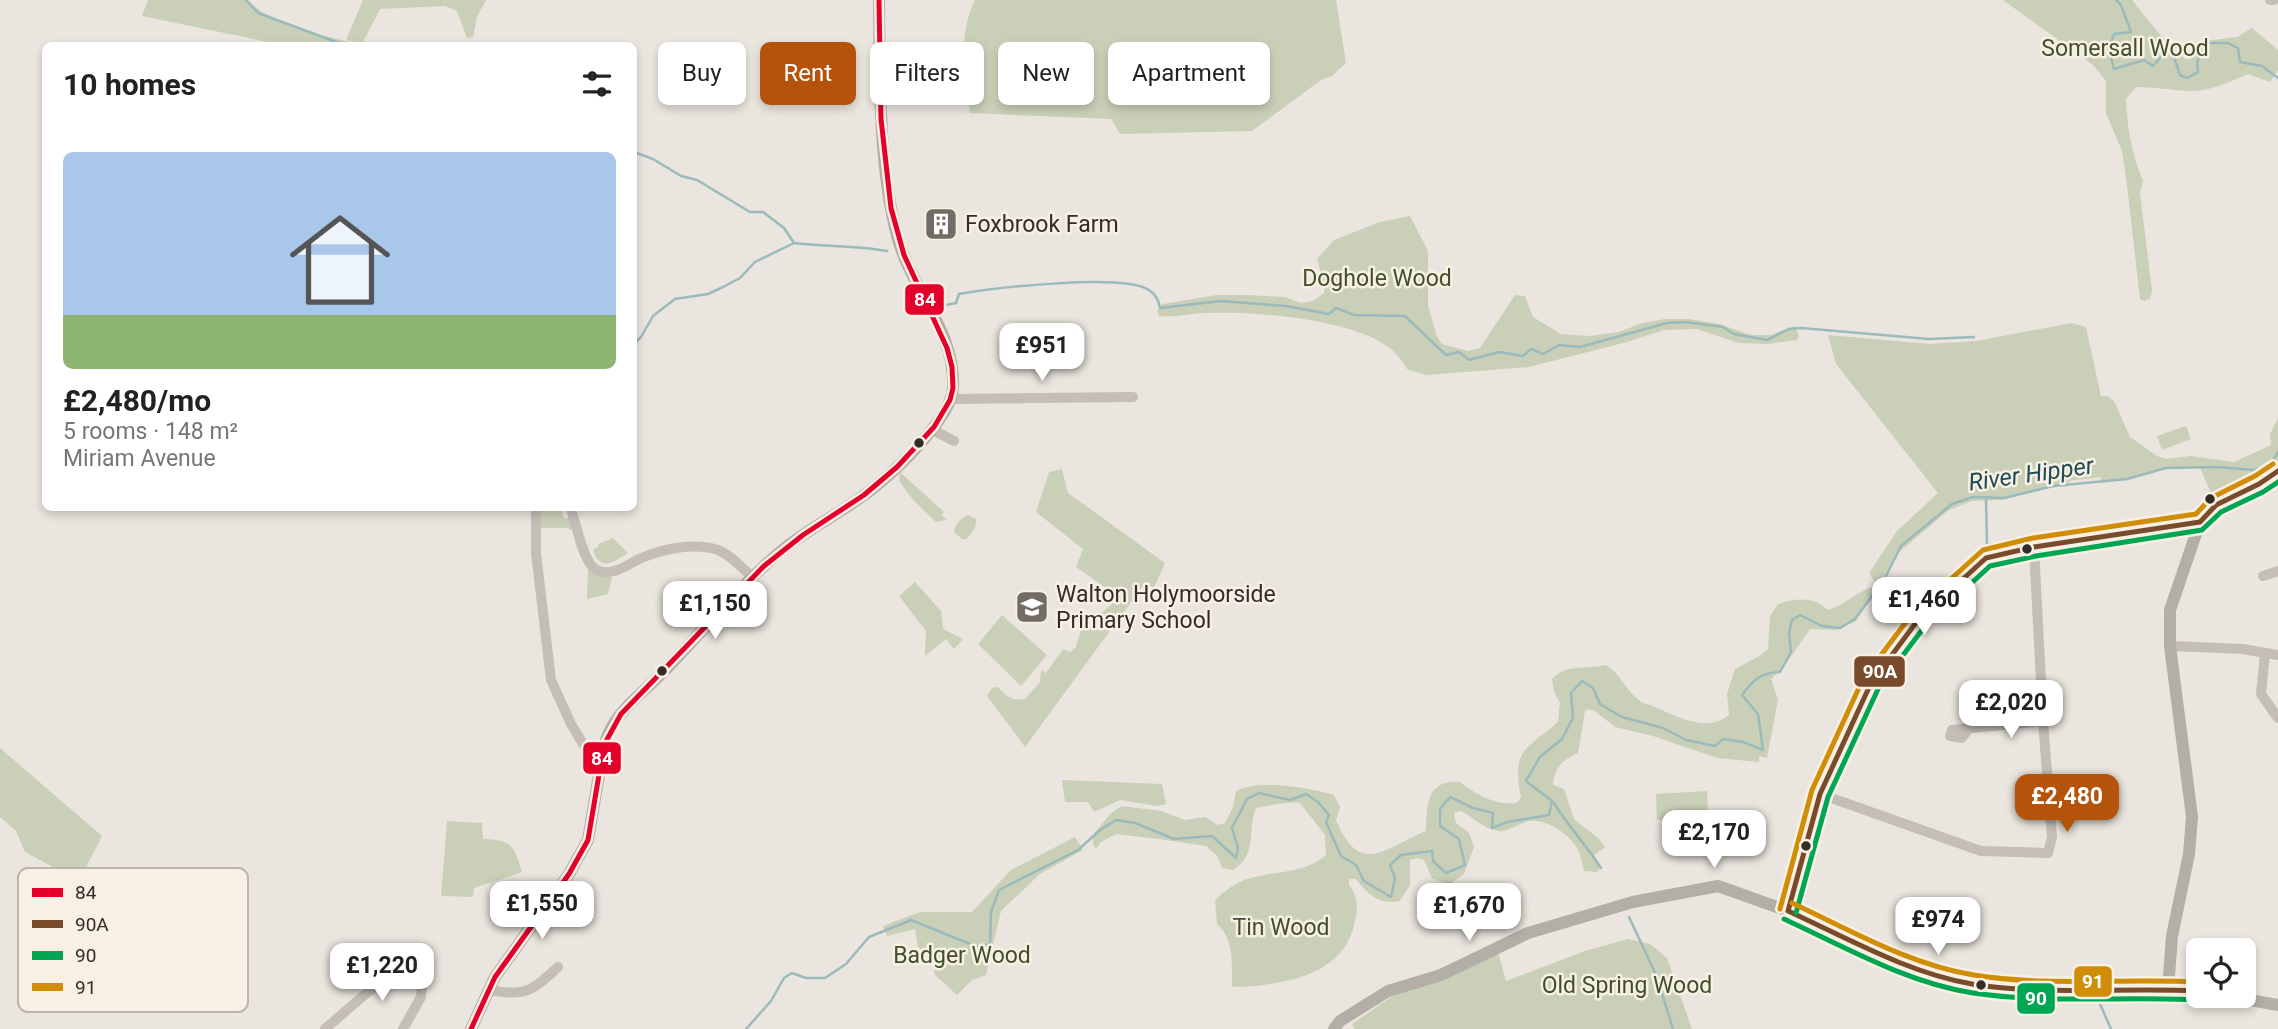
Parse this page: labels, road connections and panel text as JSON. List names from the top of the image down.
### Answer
{
  "water": ["River Hipper"],
  "parks": [
    "Somersall Wood",
    "Doghole Wood",
    "Tin Wood",
    "Badger Wood",
    "Old Spring Wood"
  ],
  "places": {
    "building": ["Foxbrook Farm"],
    "school or university": ["Walton Holymoorside Primary School"]
  },
  "lines": [
    "transit line 84",
    "transit line 91",
    "transit line 90A",
    "transit line 90"
  ],
  "legend": [
    "84",
    "90A",
    "90",
    "91"
  ],
  "page": {
    "chip": [
      "Buy",
      "Rent",
      "Filters",
      "New",
      "Apartment"
    ],
    "heading": "10 homes",
    "list": [
      {
        "name": "£2,480/mo",
        "note": "5 rooms · 148 m² · Miriam Avenue"
      }
    ],
    "price": [
      "£951",
      "£1,460",
      "£1,150",
      "£2,020",
      "£2,480",
      "£2,170",
      "£1,550",
      "£1,670",
      "£974",
      "£1,220"
    ]
  }
}
